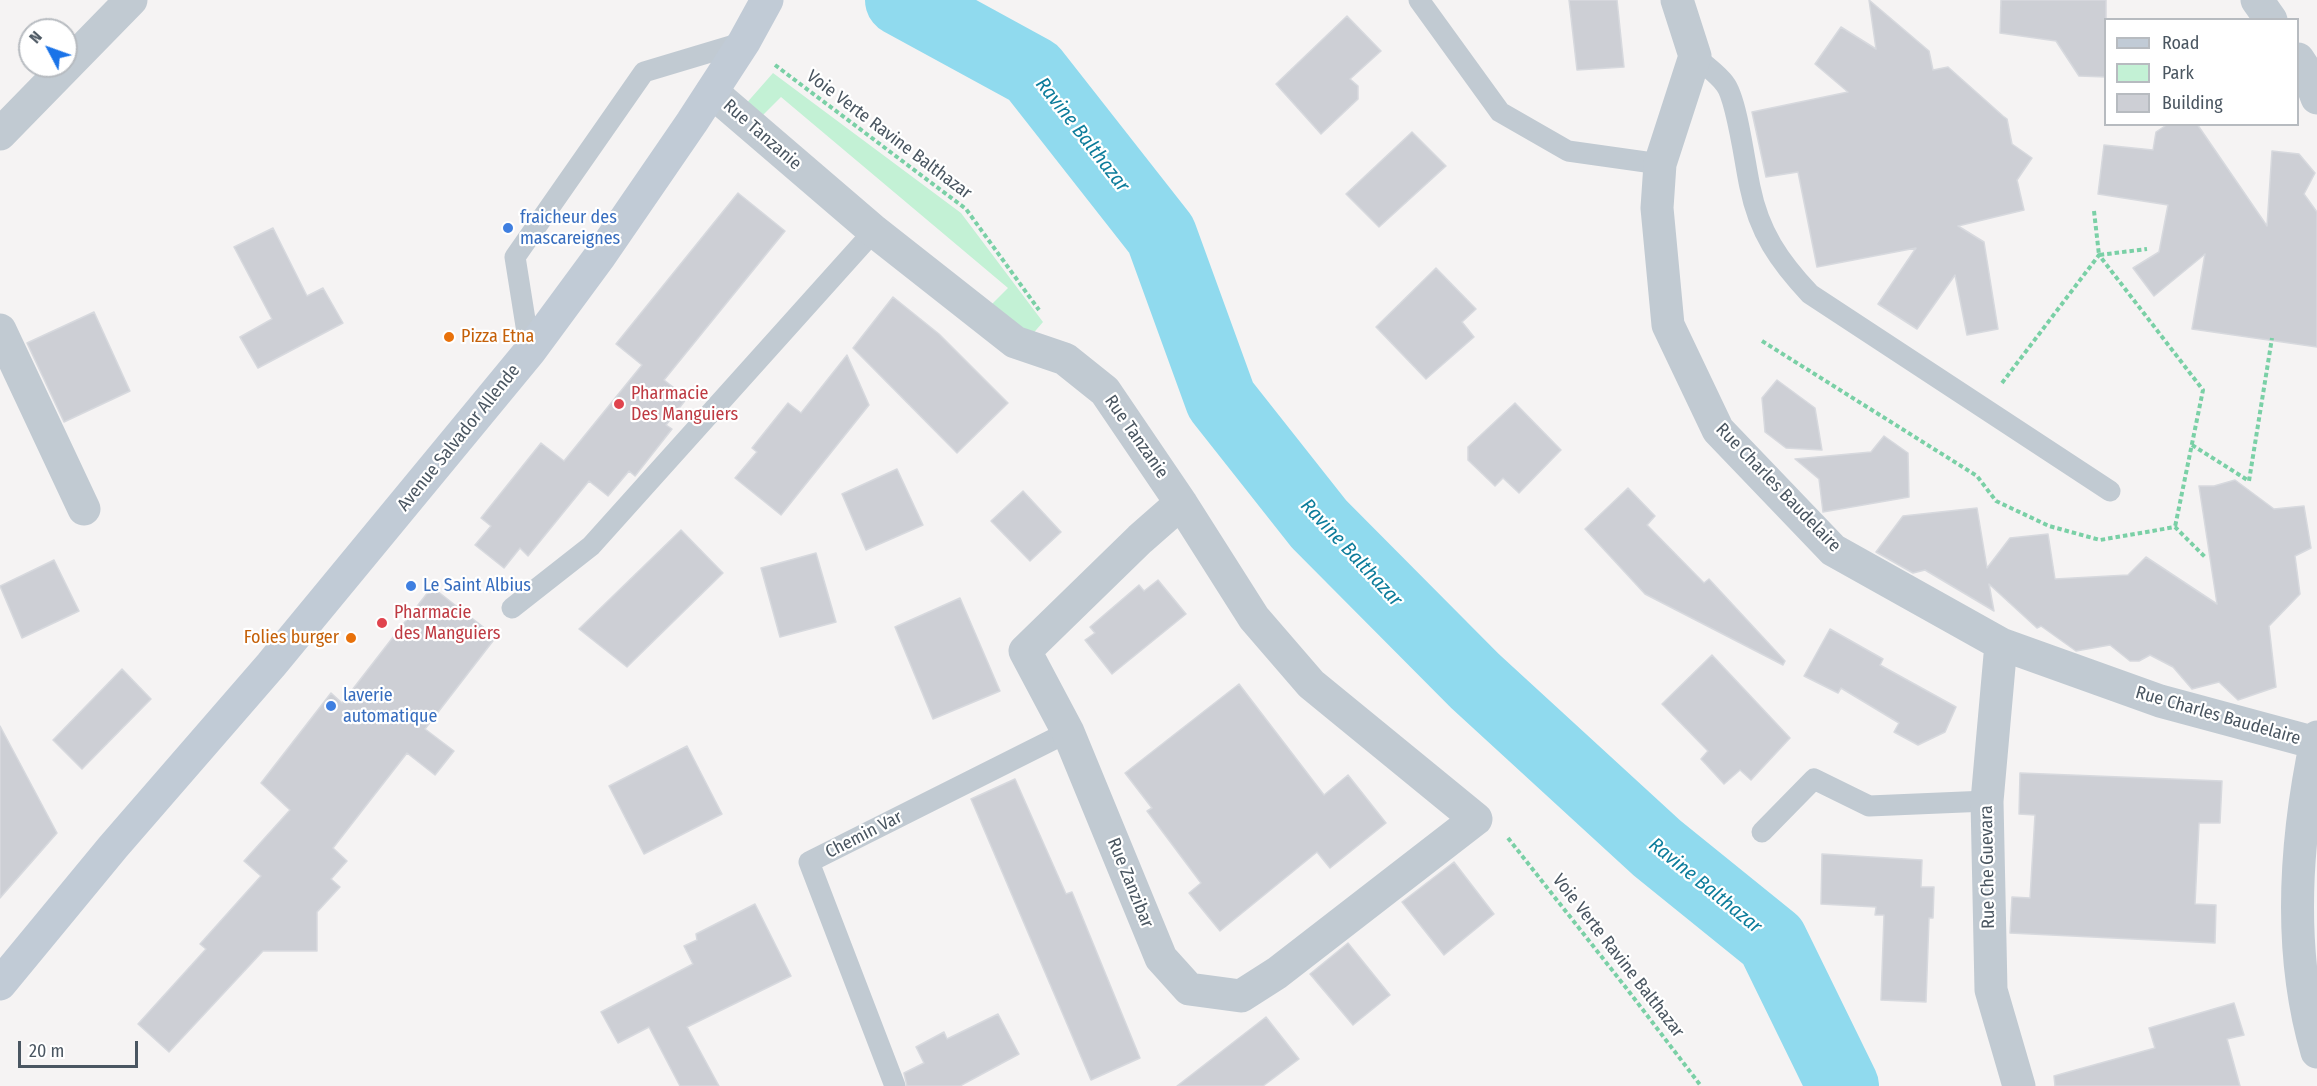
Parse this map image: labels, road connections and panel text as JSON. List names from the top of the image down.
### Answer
{
  "streets": {
    "main road": ["Avenue Salvador Allende"],
    "street": [
      "Rue Tanzanie",
      "Rue Charles Baudelaire",
      "Rue Che Guevara",
      "Rue Zanzibar"
    ],
    "lane": ["Chemin Var"],
    "path": ["Voie Verte Ravine Balthazar"]
  },
  "crossings": [
    ["Rue Tanzanie", "Avenue Salvador Allende"],
    ["Rue Tanzanie", "Rue Zanzibar"],
    ["Voie Verte Ravine Balthazar", "Avenue Salvador Allende"],
    ["Rue Charles Baudelaire", "Rue Che Guevara"],
    ["Chemin Var", "Rue Zanzibar"]
  ],
  "water": ["Ravine Balthazar"],
  "places": [
    "fraicheur des mascareignes",
    "Pizza Etna",
    "Pharmacie Des Manguiers",
    "Le Saint Albius",
    "Pharmacie des Manguiers",
    "Folies burger",
    "laverie automatique"
  ],
  "legend": ["Road", "Park", "Building"],
  "scale_bar": "20 m",
  "north": "top left"
}
